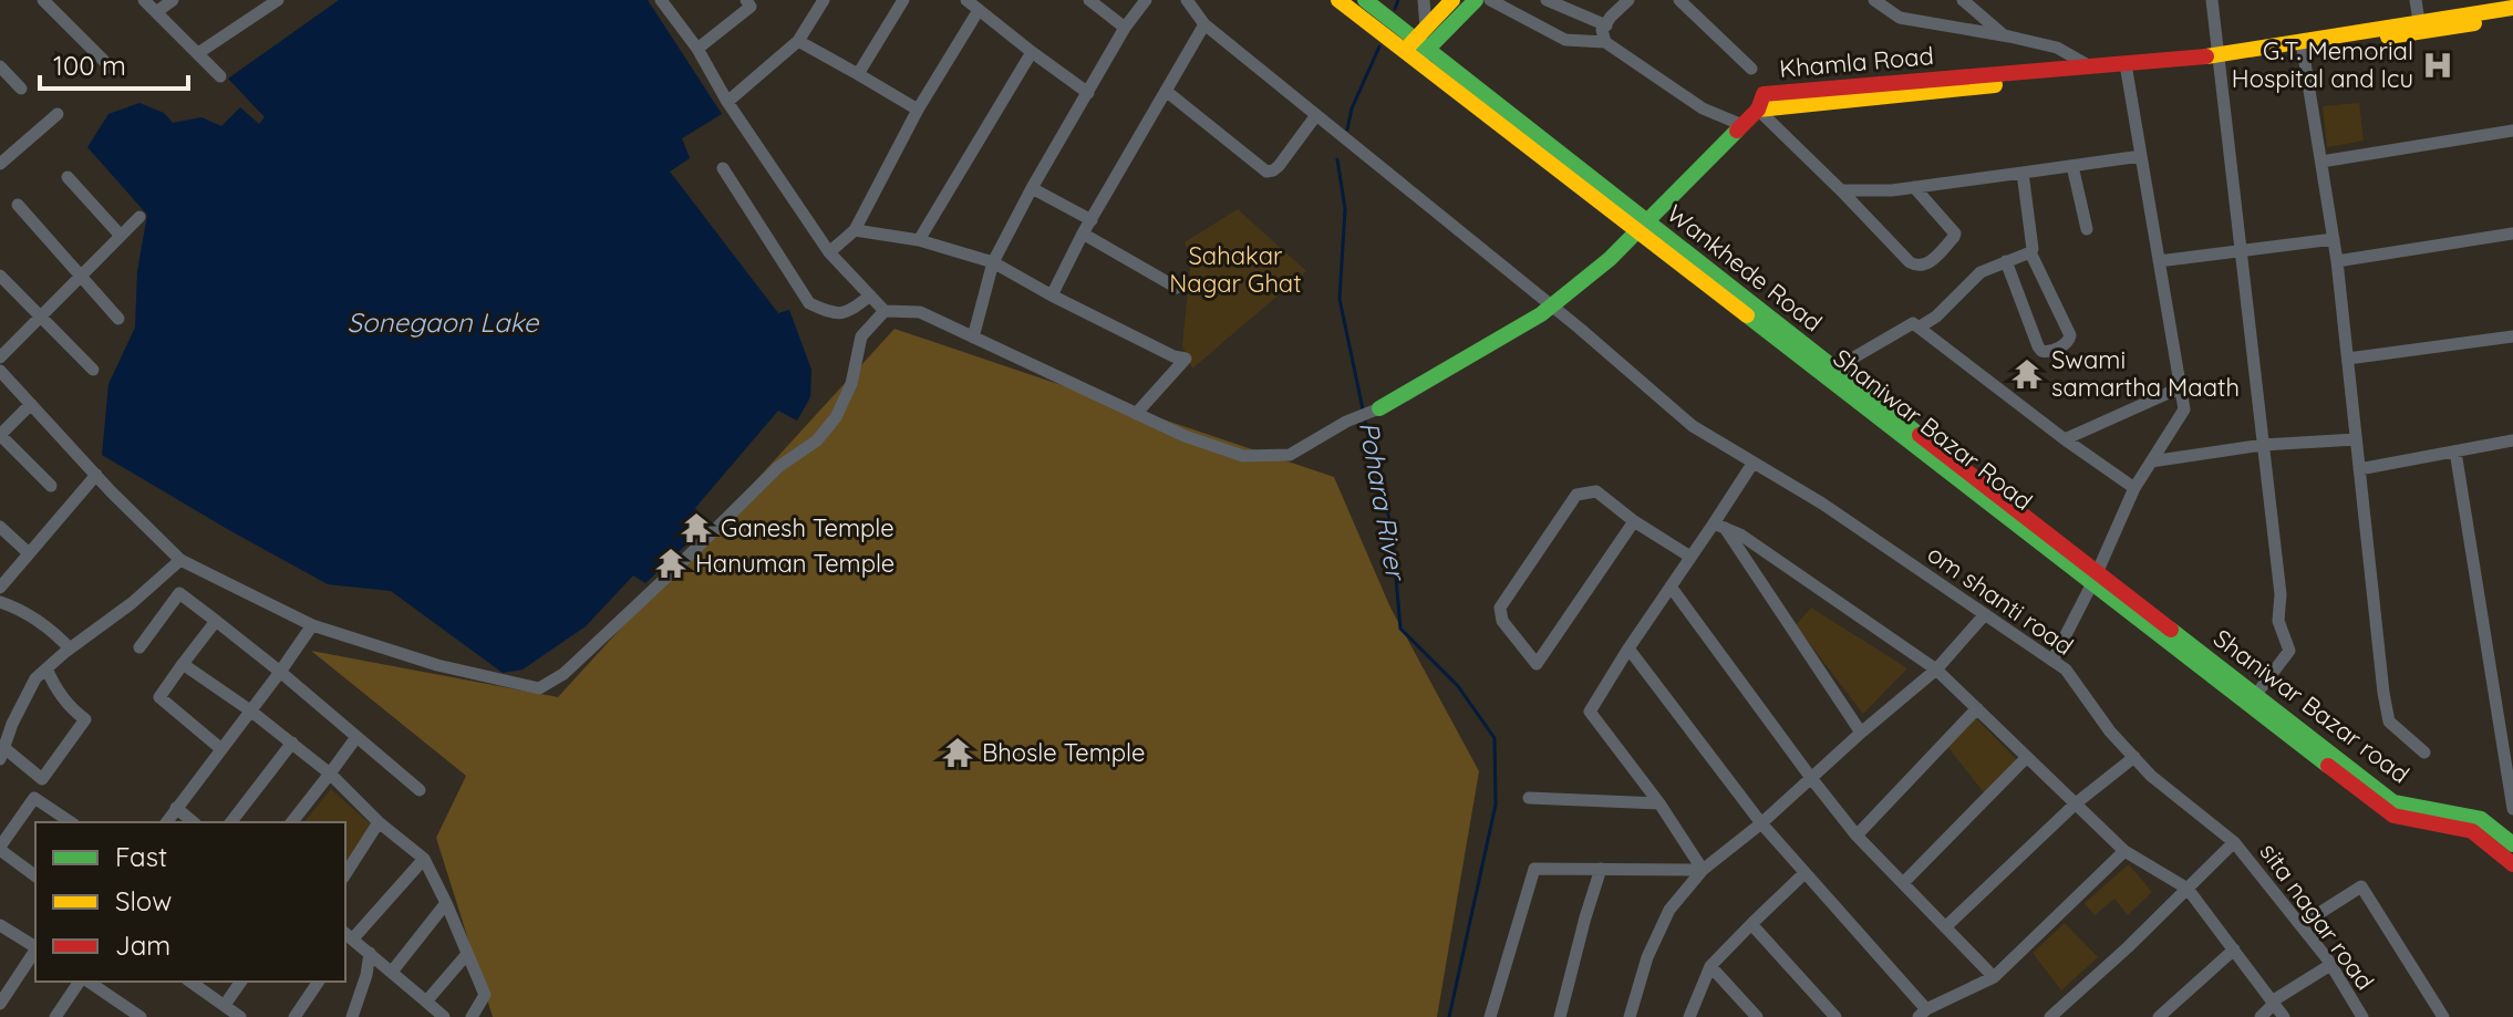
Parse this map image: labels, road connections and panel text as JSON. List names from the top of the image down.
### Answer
{
  "streets": {
    "main road": [
      "Khamla Road",
      "Wankhede Road",
      "Shaniwar Bazar Road",
      "Shaniwar Bazar road"
    ],
    "street": ["om shanti road", "sita nagar road"]
  },
  "crossings": [
    ["Wankhede Road", "Shaniwar Bazar Road"],
    ["Wankhede Road", "Shaniwar Bazar road"],
    ["Shaniwar Bazar Road", "Shaniwar Bazar road"],
    ["om shanti road", "sita nagar road"]
  ],
  "water": ["Sonegaon Lake", "Pohara River"],
  "parks": ["Sahakar Nagar Ghat"],
  "places": {
    "hospital": ["G.T. Memorial Hospital and Icu"],
    "temple": [
      "Swami samartha Maath",
      "Ganesh Temple",
      "Hanuman Temple",
      "Bhosle Temple"
    ]
  },
  "legend": ["Fast", "Slow", "Jam"],
  "scale_bar": "100 m"
}
